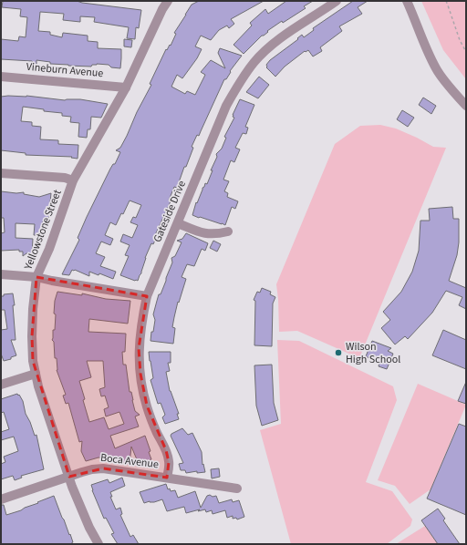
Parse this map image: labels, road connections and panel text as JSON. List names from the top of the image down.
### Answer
{
  "streets": {
    "street": [
      "Vineburn Avenue",
      "Gateside Drive",
      "Yellowstone Street",
      "Boca Avenue"
    ]
  },
  "crossings": [
    ["Vineburn Avenue", "Yellowstone Street"],
    ["Gateside Drive", "Boca Avenue"],
    ["Yellowstone Street", "Boca Avenue"]
  ],
  "places": ["Wilson High School"]
}
